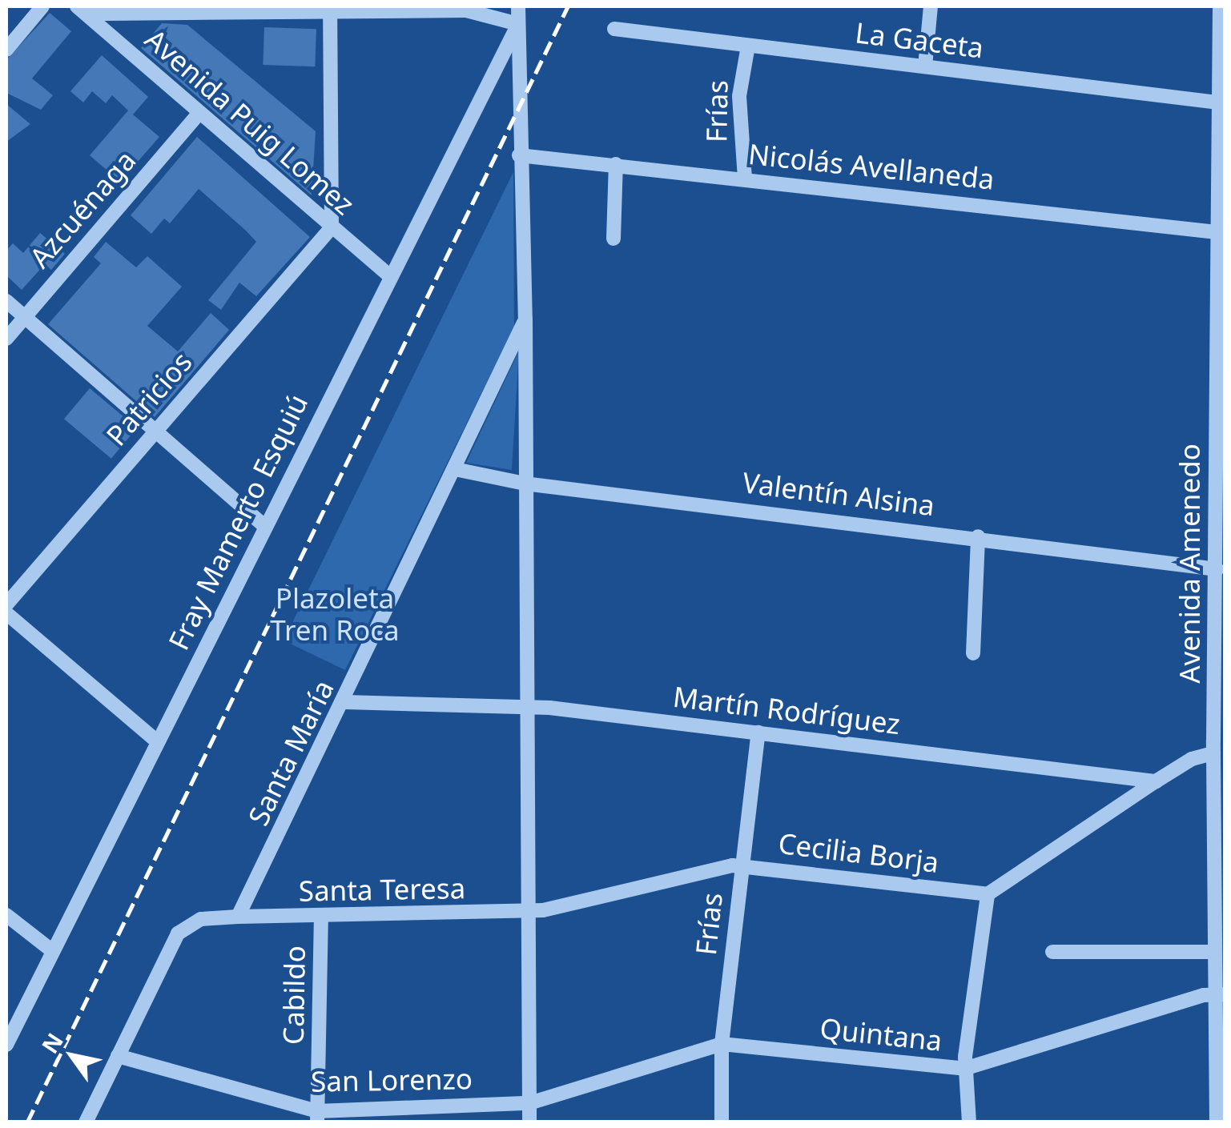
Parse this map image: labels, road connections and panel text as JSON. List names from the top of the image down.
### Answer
{
  "streets": {
    "street": [
      "La Gaceta",
      "Frías",
      "Avenida Puig Lomez",
      "Nicolás Avellaneda",
      "Azcuénaga",
      "Patricios",
      "Valentín Alsina",
      "Fray Mamerto Esquiú",
      "Avenida Amenedo",
      "Martín Rodríguez",
      "Santa María",
      "Cecilia Borja",
      "Santa Teresa",
      "Cabildo",
      "Quintana",
      "San Lorenzo"
    ]
  },
  "crossings": [
    ["La Gaceta", "Frías"],
    ["La Gaceta", "Avenida Amenedo"],
    ["Frías", "Nicolás Avellaneda"],
    ["Frías", "Martín Rodríguez"],
    ["Frías", "Cecilia Borja"],
    ["Frías", "Quintana"],
    ["Avenida Puig Lomez", "Azcuénaga"],
    ["Avenida Puig Lomez", "Patricios"],
    ["Avenida Puig Lomez", "Fray Mamerto Esquiú"],
    ["Nicolás Avellaneda", "Avenida Amenedo"],
    ["Valentín Alsina", "Avenida Amenedo"],
    ["Valentín Alsina", "Santa María"],
    ["Avenida Amenedo", "Quintana"],
    ["Martín Rodríguez", "Santa María"],
    ["Santa María", "Santa Teresa"],
    ["Cecilia Borja", "Santa Teresa"],
    ["Santa Teresa", "Cabildo"],
    ["Cabildo", "San Lorenzo"],
    ["Quintana", "San Lorenzo"]
  ],
  "parks": ["Plazoleta Tren Roca"],
  "north": "top left"
}
